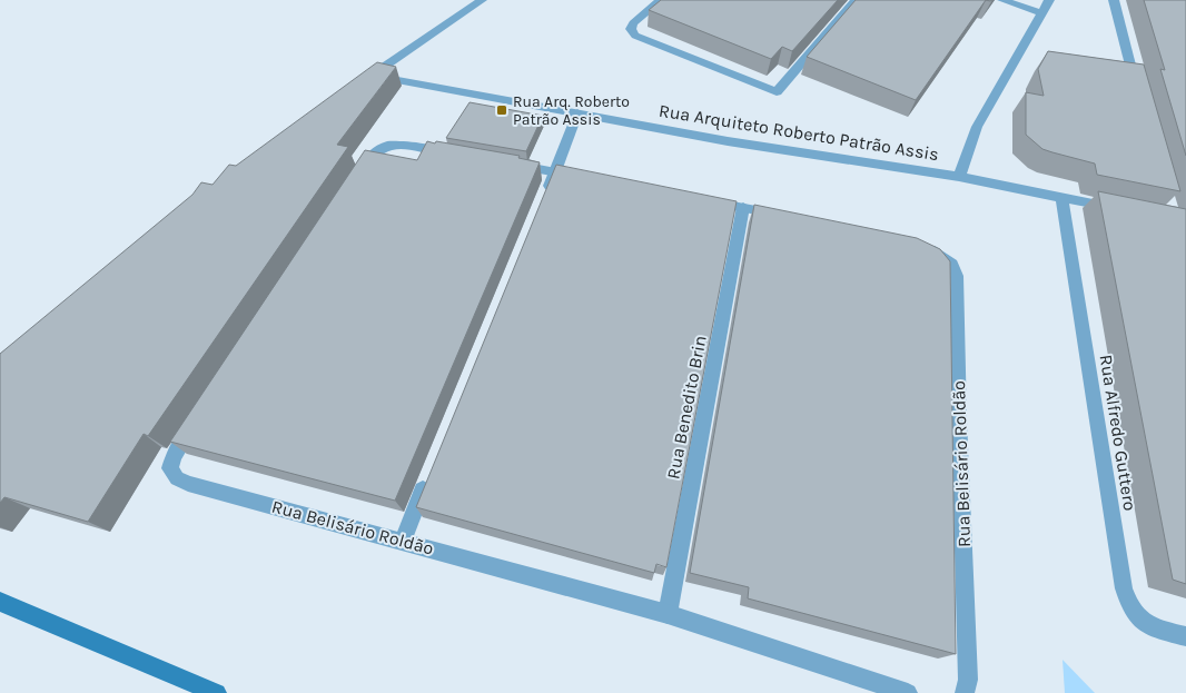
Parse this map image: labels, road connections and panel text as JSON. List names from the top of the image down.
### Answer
{
  "streets": {
    "street": [
      "Rua Arquiteto Roberto Patrão Assis",
      "Rua Benedito Brin",
      "Rua Alfredo Guttero",
      "Rua Belisário Roldão"
    ]
  },
  "crossings": [
    ["Rua Arquiteto Roberto Patrão Assis", "Rua Alfredo Guttero"],
    ["Rua Benedito Brin", "Rua Belisário Roldão"]
  ],
  "places": {
    "transit": ["Rua Arq. Roberto Patrão Assis"]
  }
}
